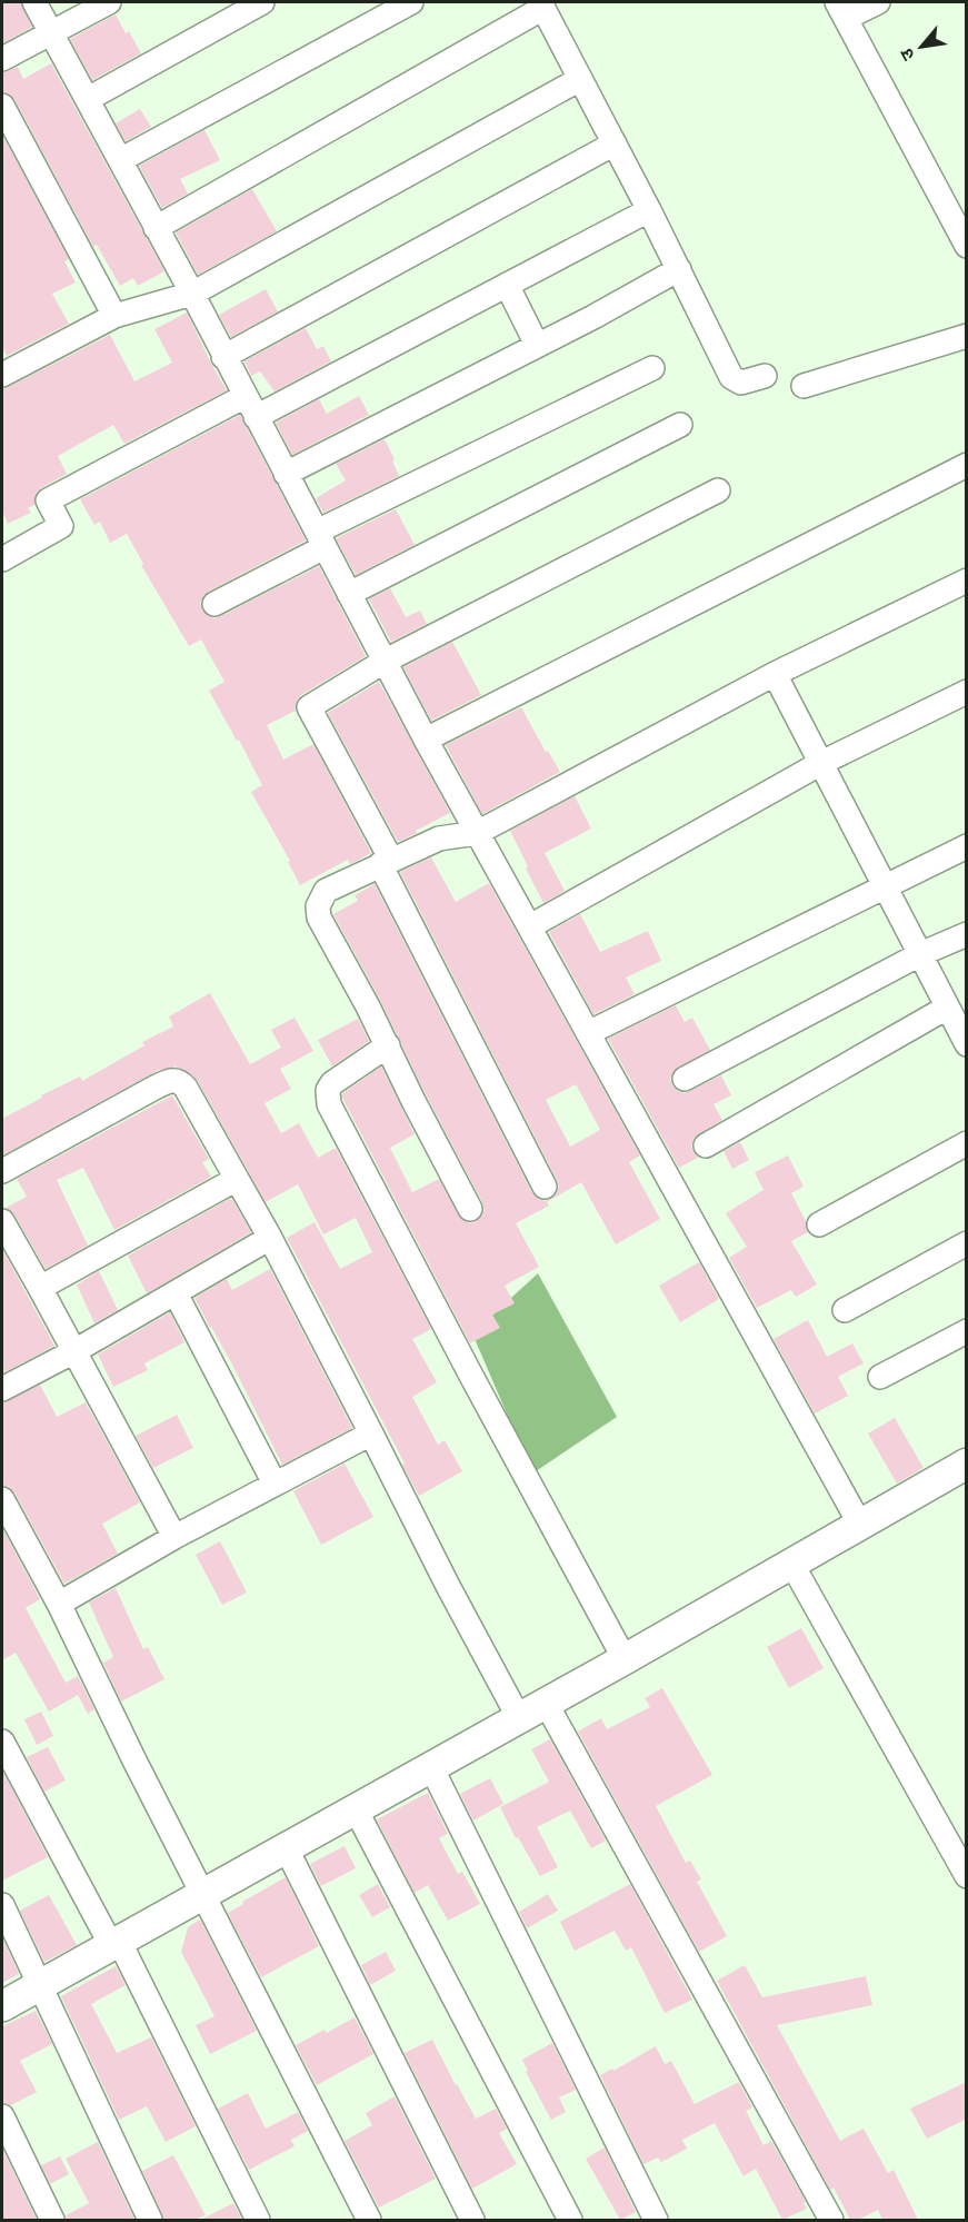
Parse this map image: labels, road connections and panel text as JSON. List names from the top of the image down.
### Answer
{
  "north": "bottom left"
}
